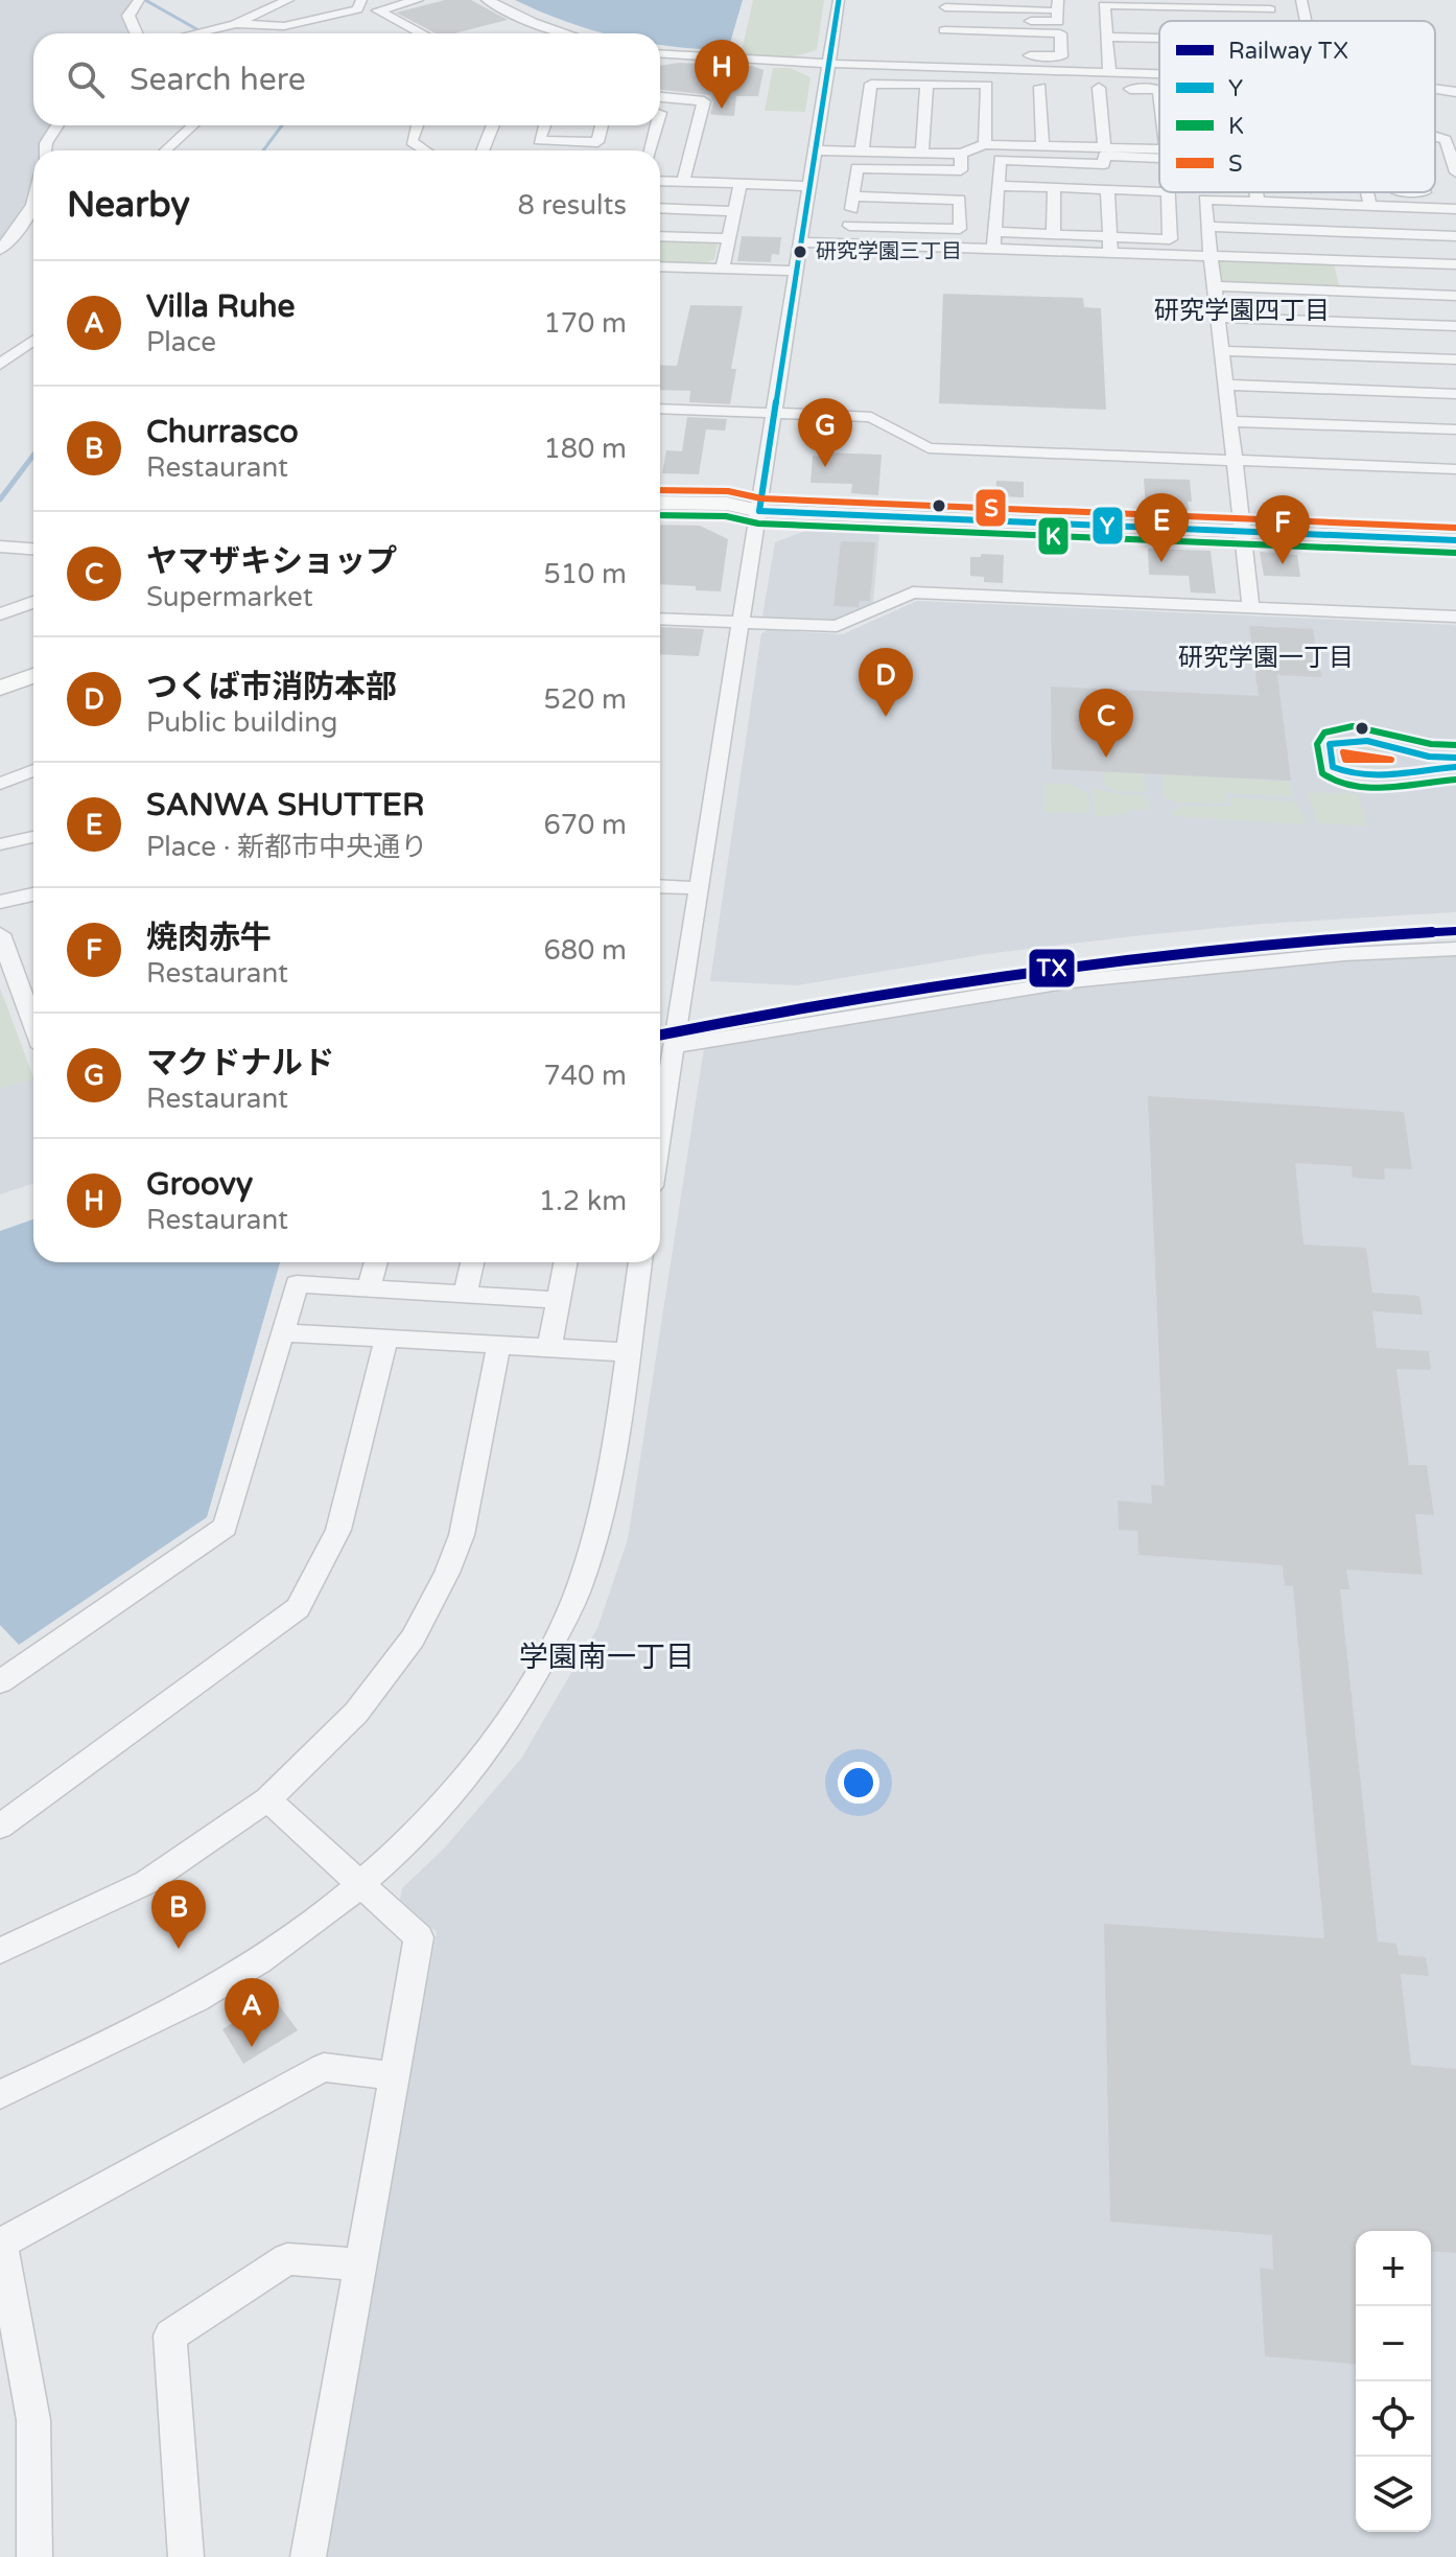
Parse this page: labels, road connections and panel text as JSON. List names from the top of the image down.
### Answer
{
  "districts": ["研究学園四丁目", "研究学園一丁目", "学園南一丁目"],
  "places": ["研究学園三丁目"],
  "lines": [
    "transit line Y",
    "transit line S",
    "transit line K",
    "rail line TX"
  ],
  "legend": [
    "Railway TX",
    "Y",
    "K",
    "S"
  ],
  "page": {
    "search": "Search here",
    "pins": [
      "H",
      "G",
      "E",
      "F",
      "D",
      "C",
      "B",
      "A"
    ],
    "heading": ["Nearby", "8 results"],
    "list": [
      {
        "mark": "A",
        "name": "Villa Ruhe",
        "note": "Place",
        "value": "170 m"
      },
      {
        "mark": "B",
        "name": "Churrasco",
        "note": "Restaurant",
        "value": "180 m"
      },
      {
        "mark": "C",
        "name": "ヤマザキショップ",
        "note": "Supermarket",
        "value": "510 m"
      },
      {
        "mark": "D",
        "name": "つくば市消防本部",
        "note": "Public building",
        "value": "520 m"
      },
      {
        "mark": "E",
        "name": "SANWA SHUTTER",
        "note": "Place · 新都市中央通り",
        "value": "670 m"
      },
      {
        "mark": "F",
        "name": "焼肉赤牛",
        "note": "Restaurant",
        "value": "680 m"
      },
      {
        "mark": "G",
        "name": "マクドナルド",
        "note": "Restaurant",
        "value": "740 m"
      },
      {
        "mark": "H",
        "name": "Groovy",
        "note": "Restaurant",
        "value": "1.2 km"
      }
    ],
    "map_buttons": ["+", "−"]
  }
}
